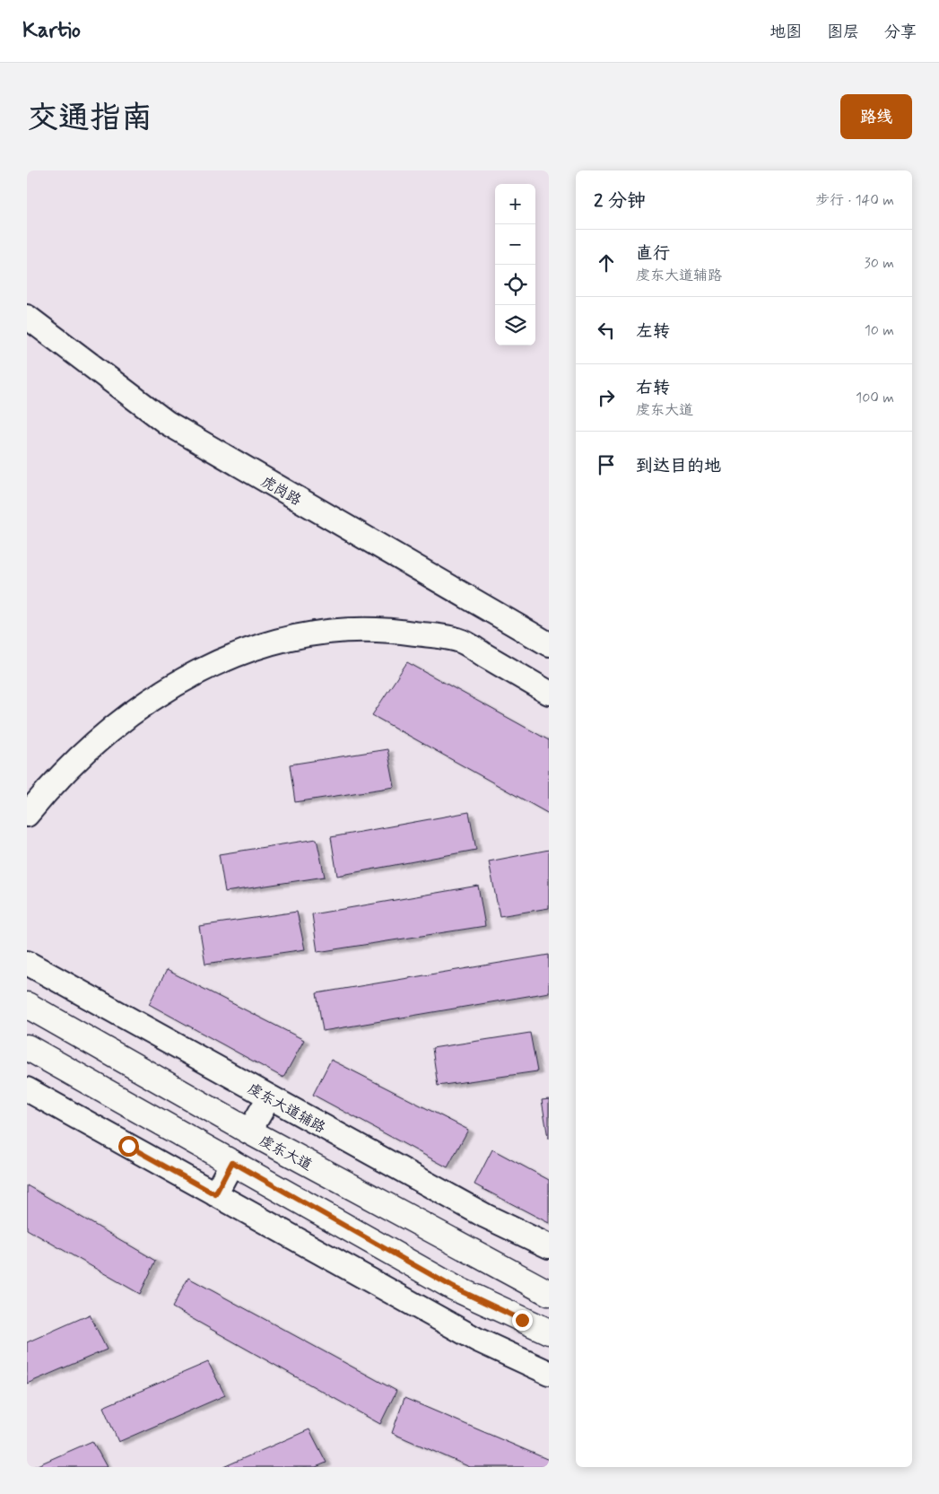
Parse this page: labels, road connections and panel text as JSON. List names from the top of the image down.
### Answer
{
  "streets": {
    "main road": ["虔东大道"],
    "street": ["虎岗路", "虔东大道辅路"]
  },
  "page": {
    "header": "Kartio",
    "nav": ["地图", "图层", "分享"],
    "buttons": "路线",
    "title": "交通指南",
    "heading": ["2 分钟", "步行 · 140 m"],
    "map_buttons": ["+", "−"],
    "list": [
      ["直行", "虔东大道辅路", "30 m"],
      ["左转", "10 m"],
      ["右转", "虔东大道", "100 m"],
      "到达目的地"
    ]
  }
}
